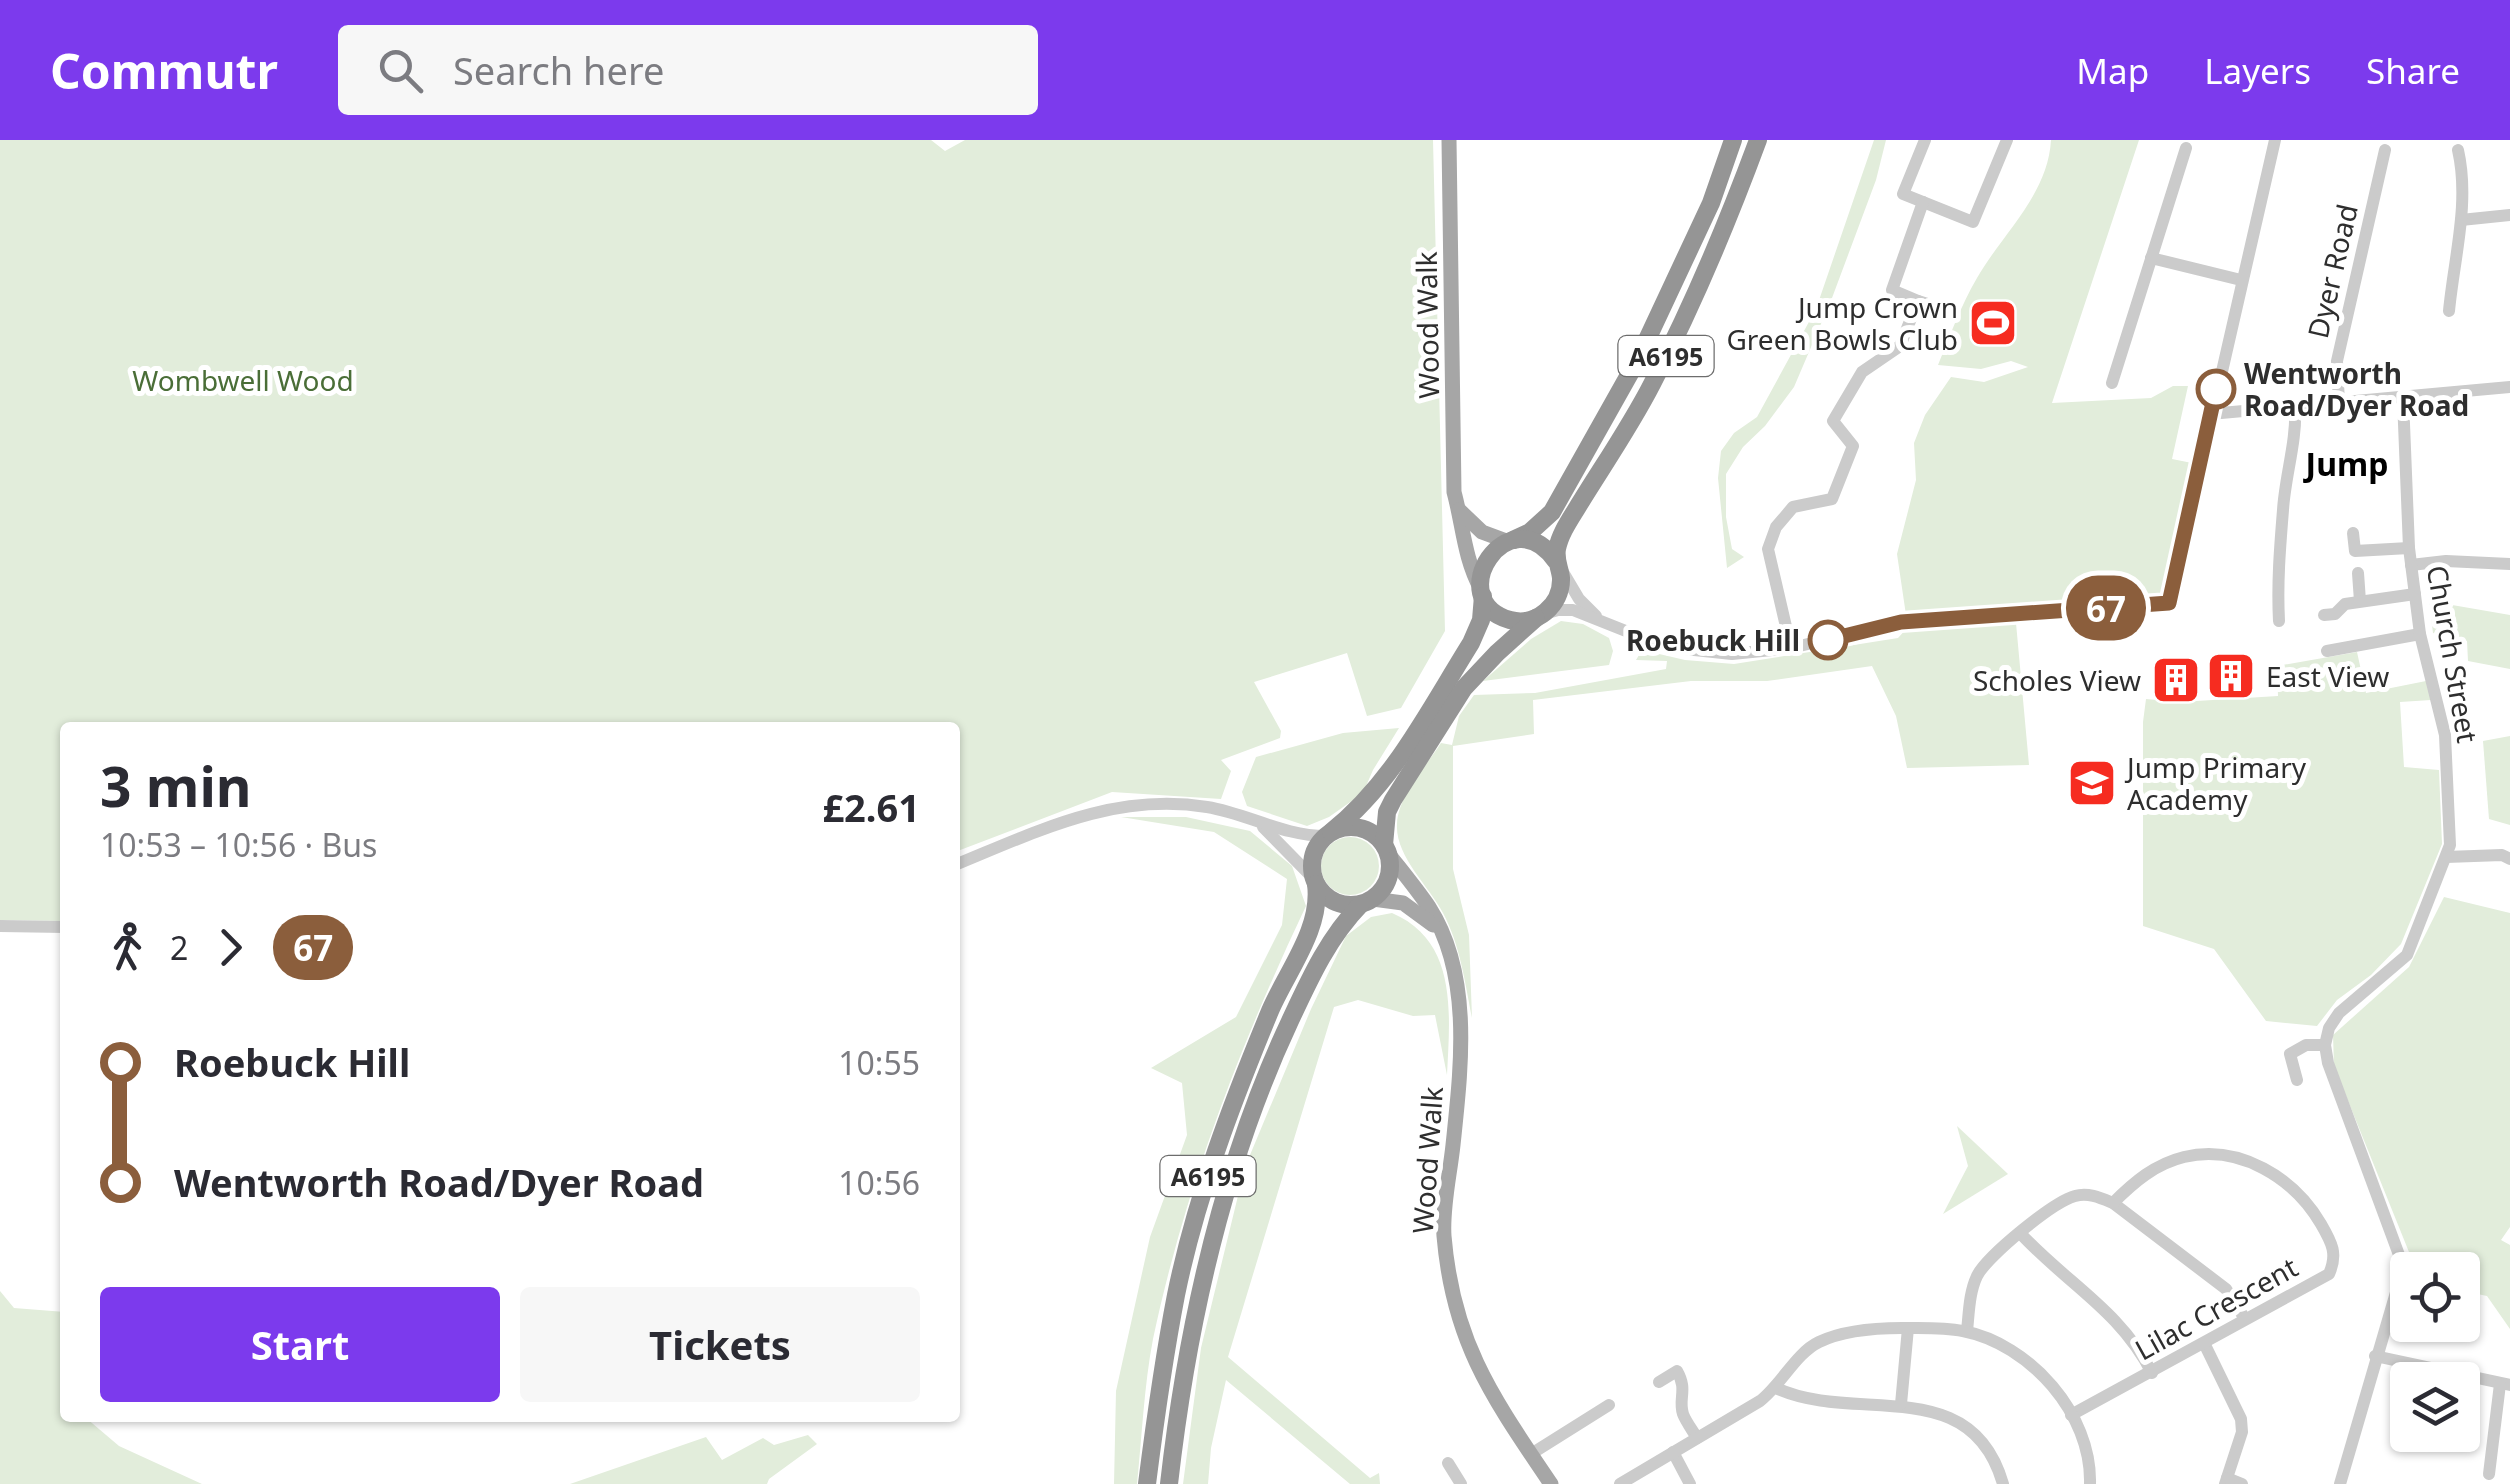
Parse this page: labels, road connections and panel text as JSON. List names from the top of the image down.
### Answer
{
  "streets": {
    "highway": ["A6195"],
    "main road": ["Wood Walk"],
    "street": ["Dyer Road", "Church Street", "Lilac Crescent"]
  },
  "crossings": [
    ["Wood Walk", "A6195"]
  ],
  "districts": ["Jump"],
  "parks": ["Wombwell Wood"],
  "places": {
    "sports": ["Jump Crown Green Bowls Club"],
    "other": ["Wentworth Road/Dyer Road", "Roebuck Hill"],
    "building": ["East View", "Scholes View"],
    "school or university": ["Jump Primary Academy"]
  },
  "lines": ["bus line 67"],
  "page": {
    "header": "Commutr",
    "search": "Search here",
    "nav": ["Map", "Layers", "Share"],
    "on_map": "67",
    "heading": ["3 min", "10:53 – 10:56 · Bus", "£2.61"],
    "legs": ["2", "67"],
    "list": [
      {
        "name": "Roebuck Hill",
        "value": "10:55"
      },
      {
        "name": "Wentworth Road/Dyer Road",
        "value": "10:56"
      }
    ],
    "buttons": ["Start", "Tickets"]
  }
}
